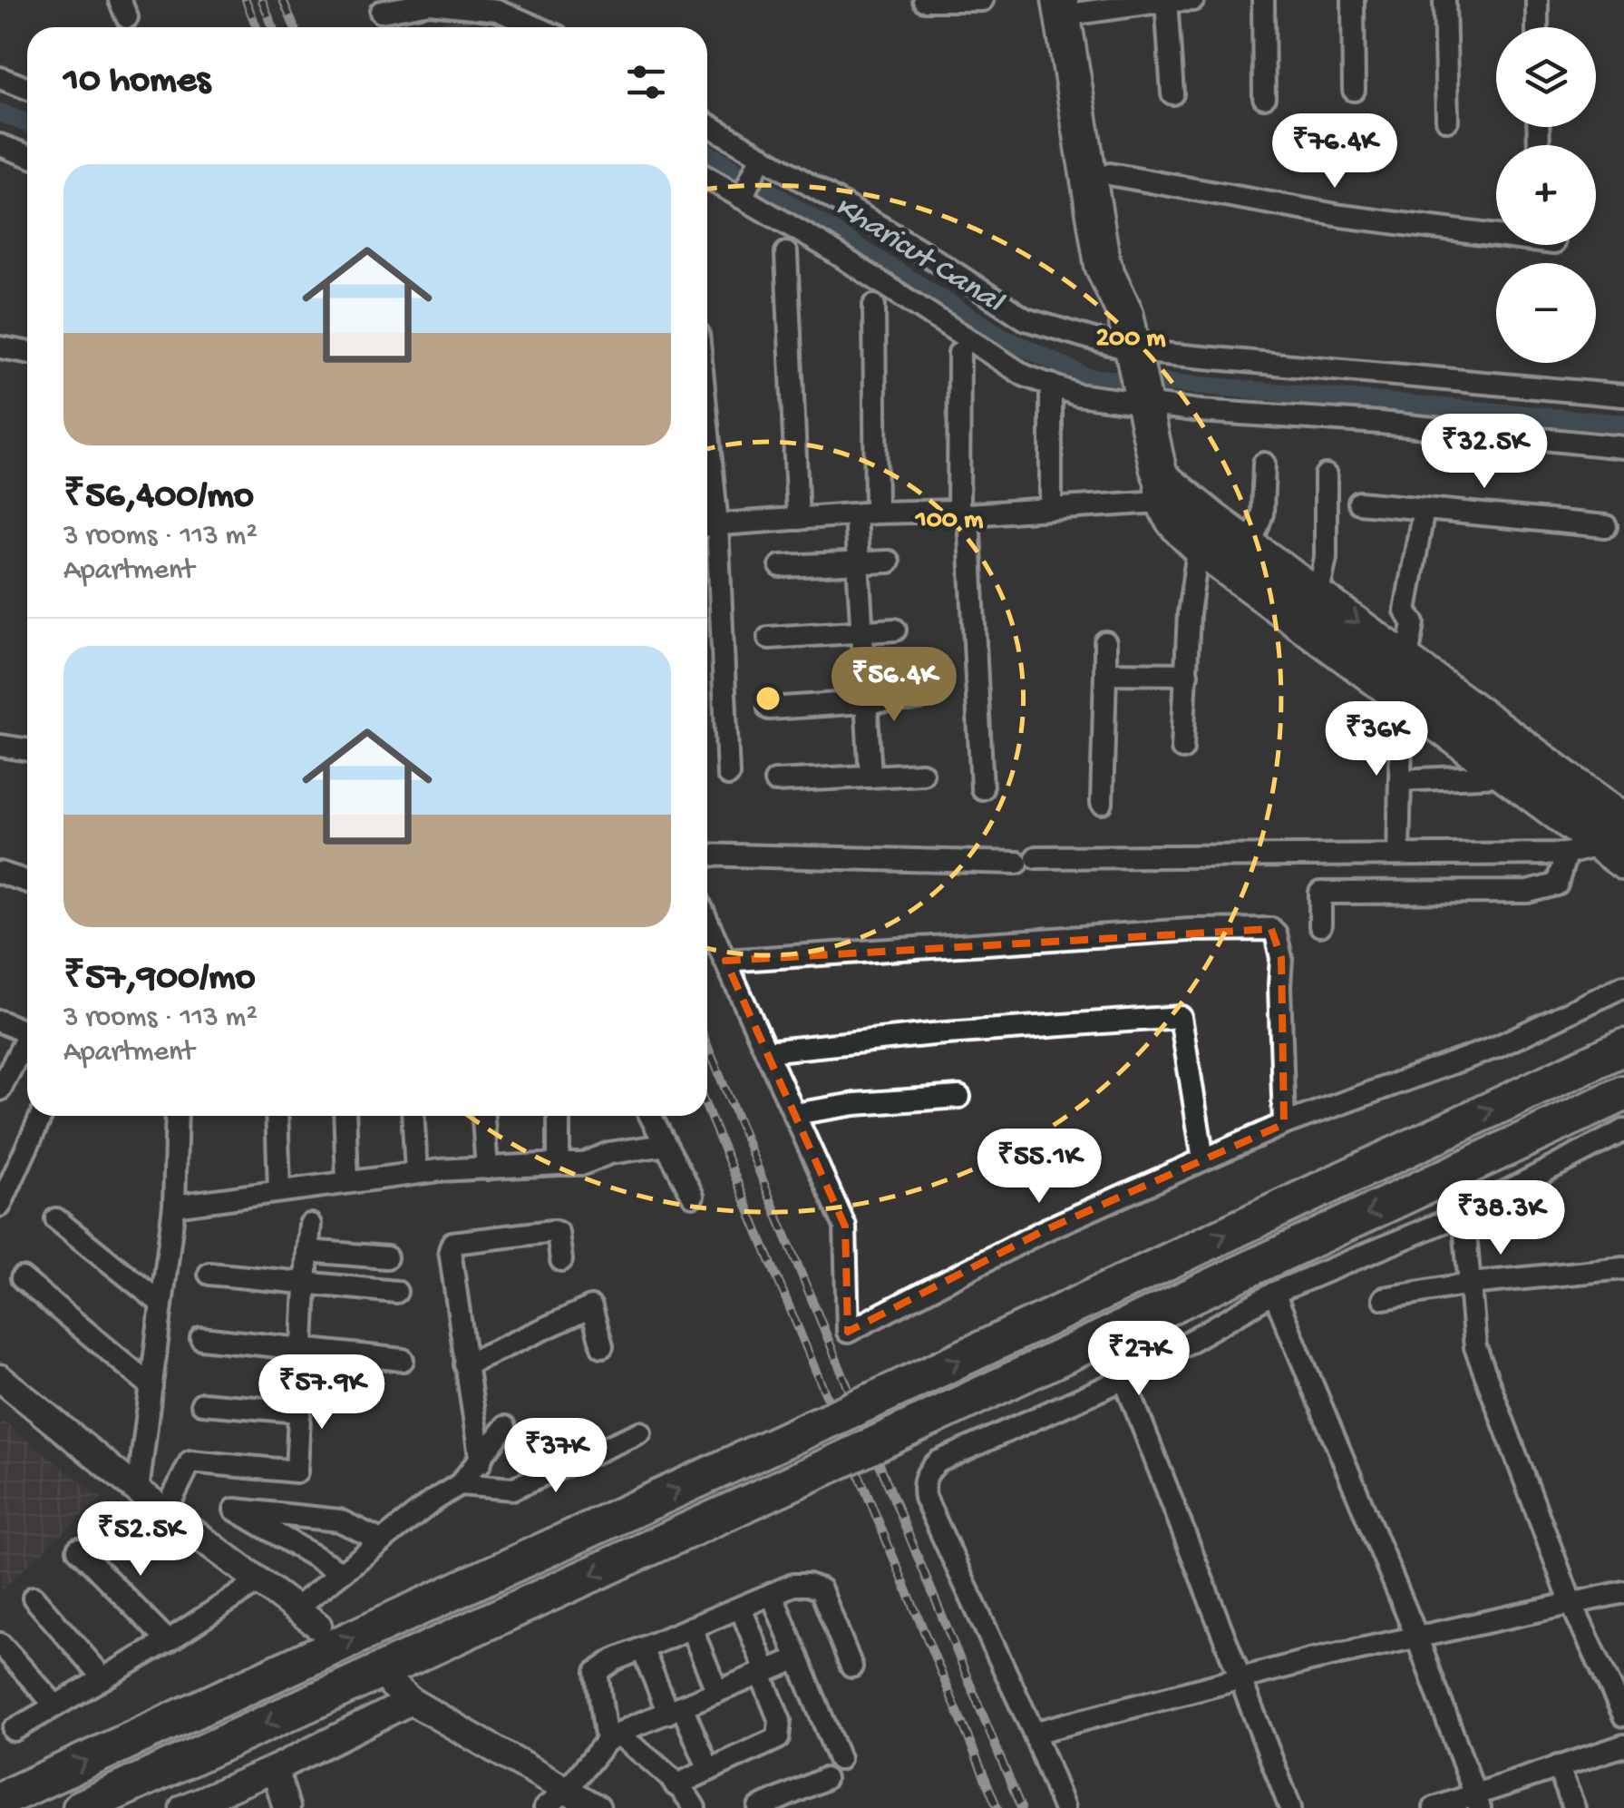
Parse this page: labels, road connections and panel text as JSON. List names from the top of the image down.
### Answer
{
  "water": ["Kharicut Canal"],
  "page": {
    "map_buttons": ["+", "−"],
    "heading": "10 homes",
    "price": [
      "₹76.4K",
      "₹32.5K",
      "₹56.4K",
      "₹36K",
      "₹55.1K",
      "₹38.3K",
      "₹27K",
      "₹57.9K",
      "₹37K",
      "₹52.5K"
    ],
    "list": [
      {
        "name": "₹56,400/mo",
        "note": "3 rooms · 113 m² · Apartment"
      },
      {
        "name": "₹57,900/mo",
        "note": "3 rooms · 113 m² · Apartment"
      }
    ]
  },
  "rings": ["200 m", "100 m"]
}
